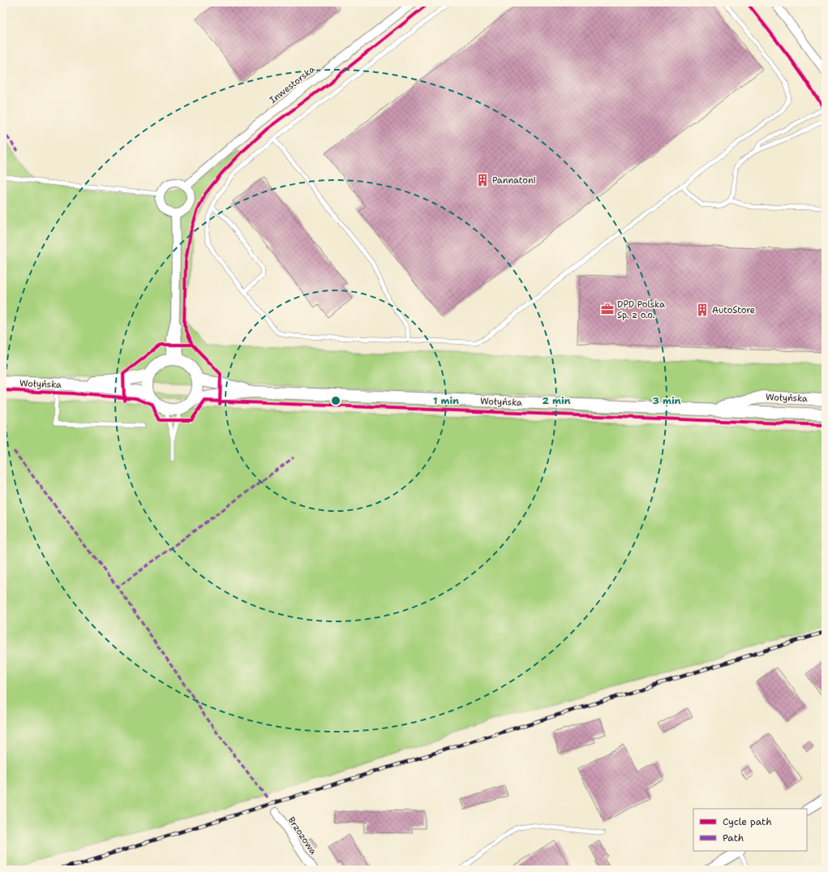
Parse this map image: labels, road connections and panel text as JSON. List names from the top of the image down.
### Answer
{
  "streets": {
    "main road": ["Wołyńska"],
    "street": ["Inwestorska", "Brzozowa"]
  },
  "places": {
    "building": ["Pannatoni", "AutoStore"],
    "office": ["DPD Polska Sp. z o.o."]
  },
  "legend": ["Cycle path", "Path"],
  "rings": ["1 min", "2 min", "3 min"]
}
